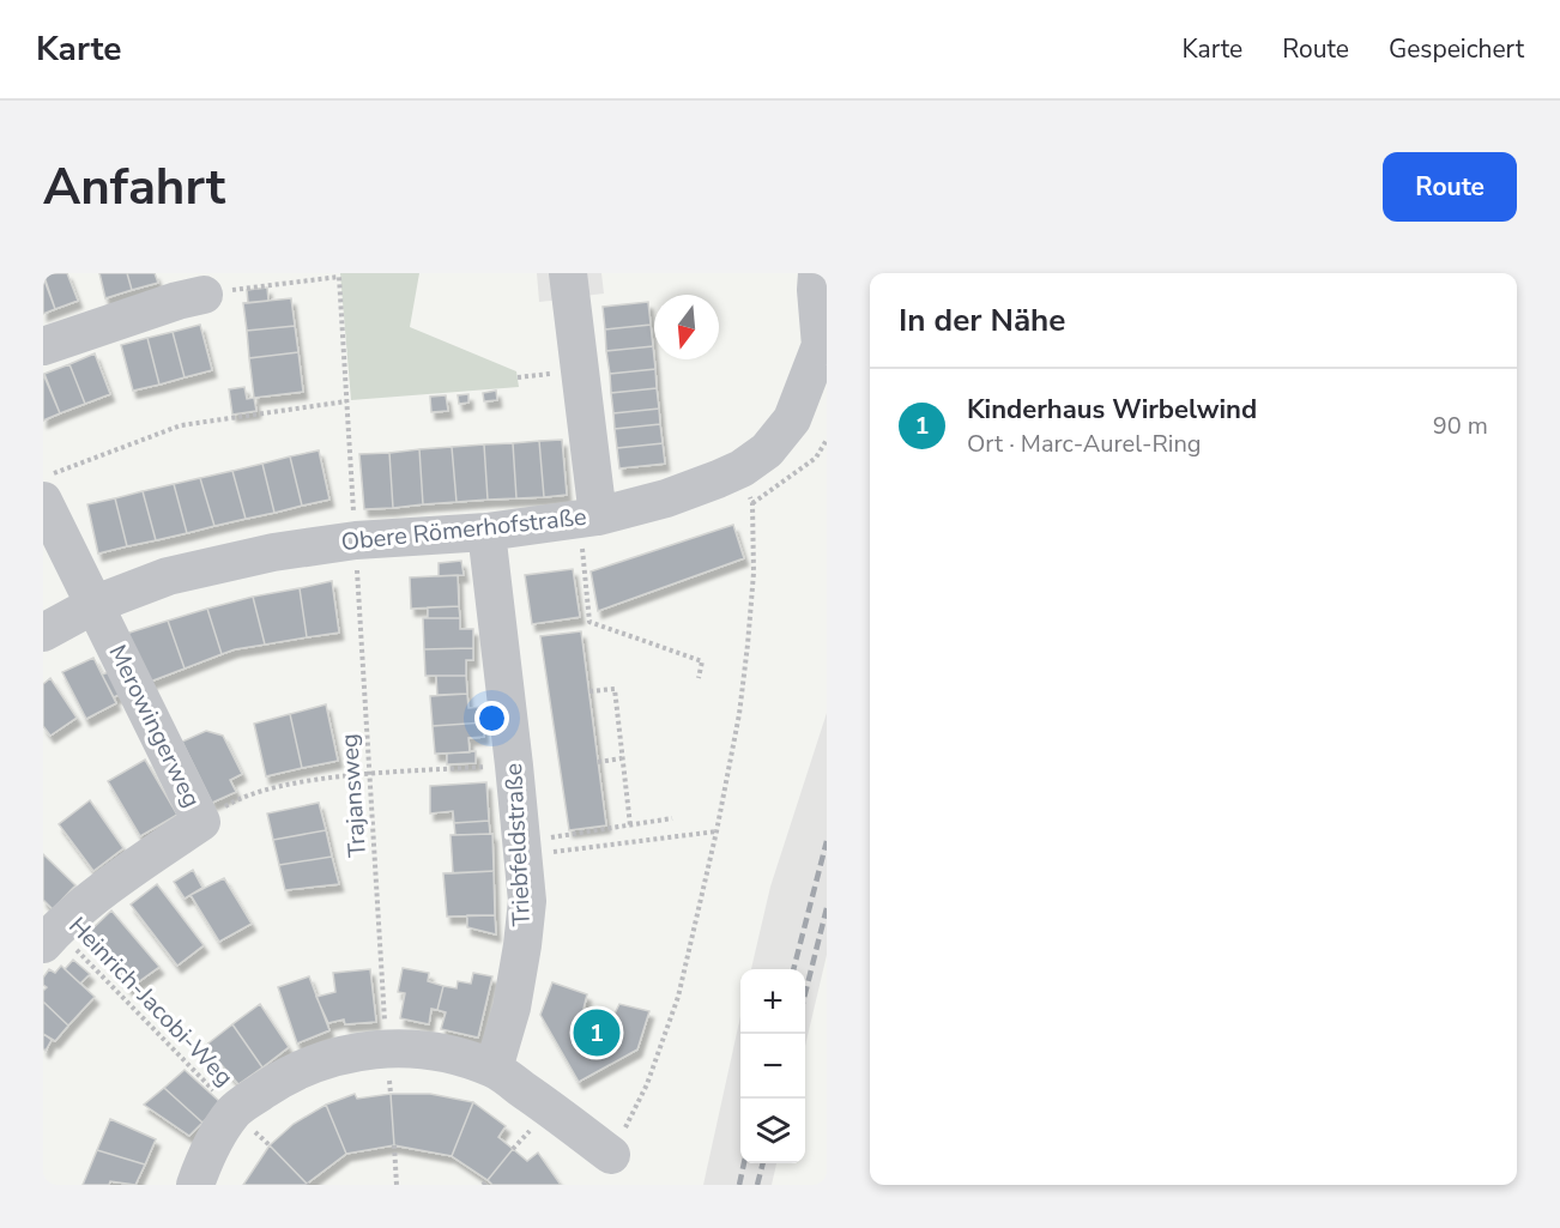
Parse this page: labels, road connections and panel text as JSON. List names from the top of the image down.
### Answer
{
  "streets": {
    "street": ["Obere Römerhofstraße", "Merowingerweg", "Triebfeldstraße"],
    "path": ["Trajansweg", "Heinrich-Jacobi-Weg"]
  },
  "crossings": [
    ["Obere Römerhofstraße", "Merowingerweg"],
    ["Obere Römerhofstraße", "Trajansweg"],
    ["Obere Römerhofstraße", "Triebfeldstraße"],
    ["Merowingerweg", "Heinrich-Jacobi-Weg"]
  ],
  "north": "bottom",
  "page": {
    "header": "Karte",
    "nav": ["Karte", "Route", "Gespeichert"],
    "buttons": "Route",
    "title": "Anfahrt",
    "heading": "In der Nähe",
    "list": [
      {
        "mark": "1",
        "name": "Kinderhaus Wirbelwind",
        "note": "Ort · Marc-Aurel-Ring",
        "value": "90 m"
      }
    ],
    "map_buttons": ["+", "−"],
    "pins": "1"
  }
}
